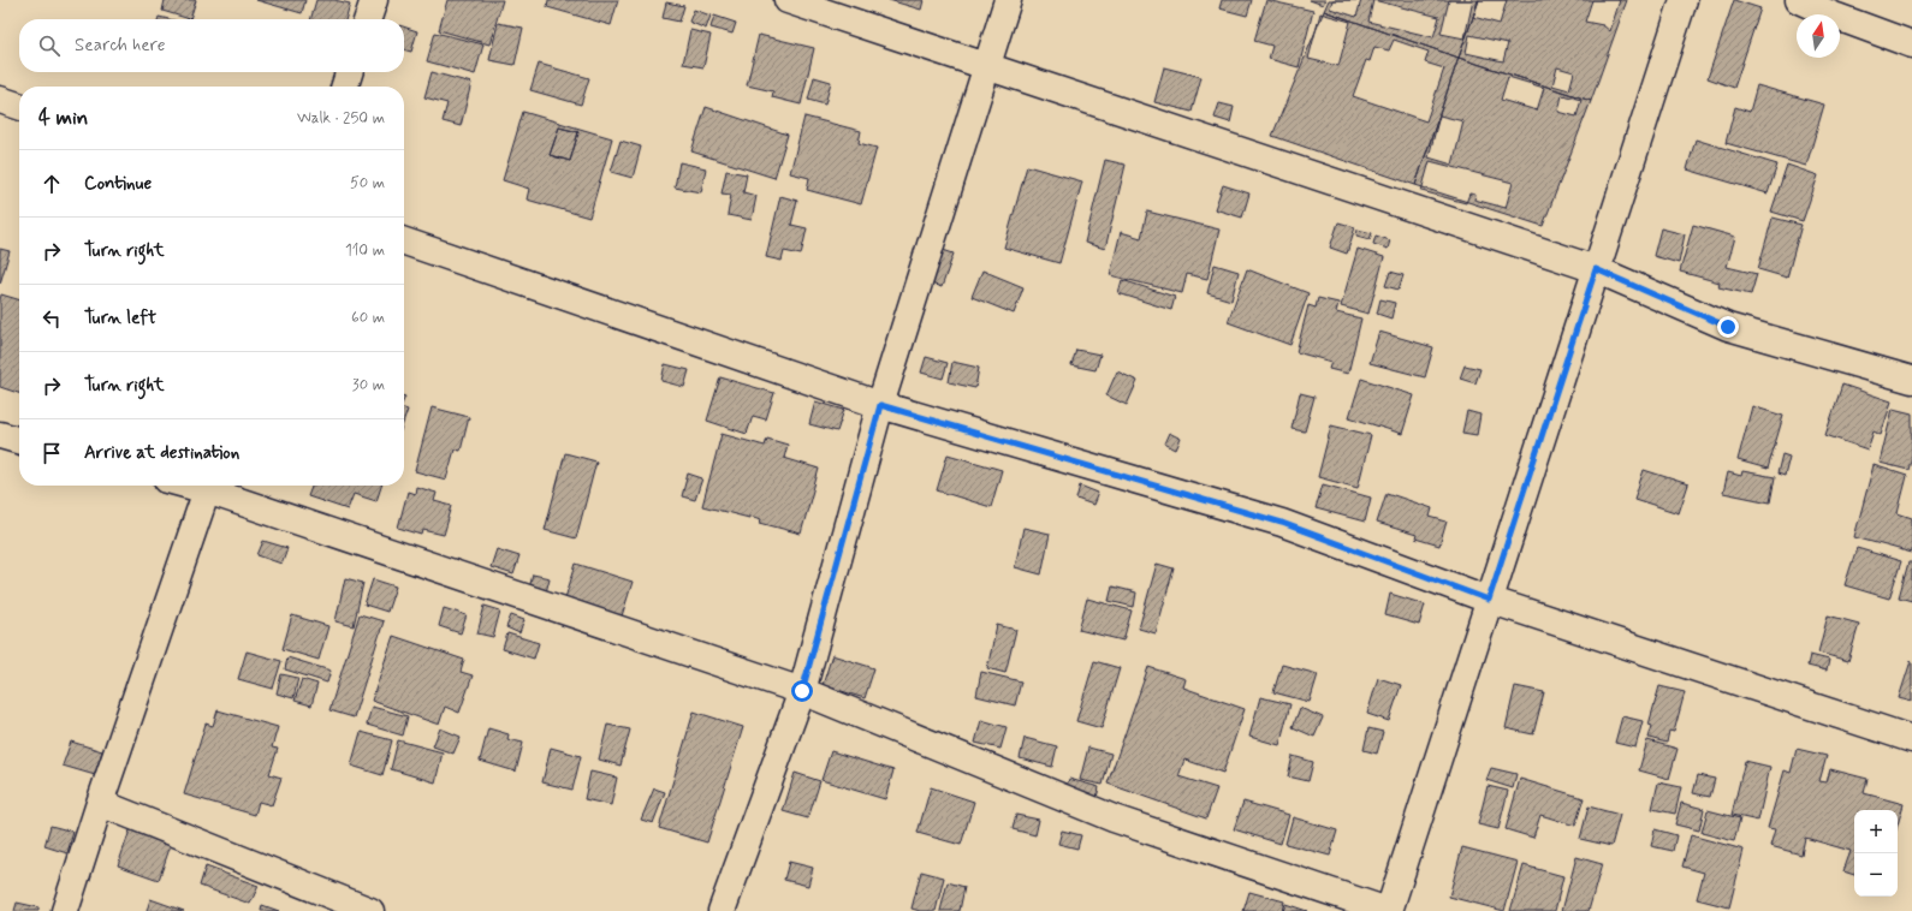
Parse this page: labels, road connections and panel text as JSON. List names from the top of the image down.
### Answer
{
  "north": "top",
  "page": {
    "search": "Search here",
    "heading": ["4 min", "Walk · 250 m"],
    "list": [
      ["Continue", "50 m"],
      ["Turn right", "110 m"],
      ["Turn left", "60 m"],
      ["Turn right", "30 m"],
      "Arrive at destination"
    ],
    "map_buttons": ["+", "−"]
  }
}
